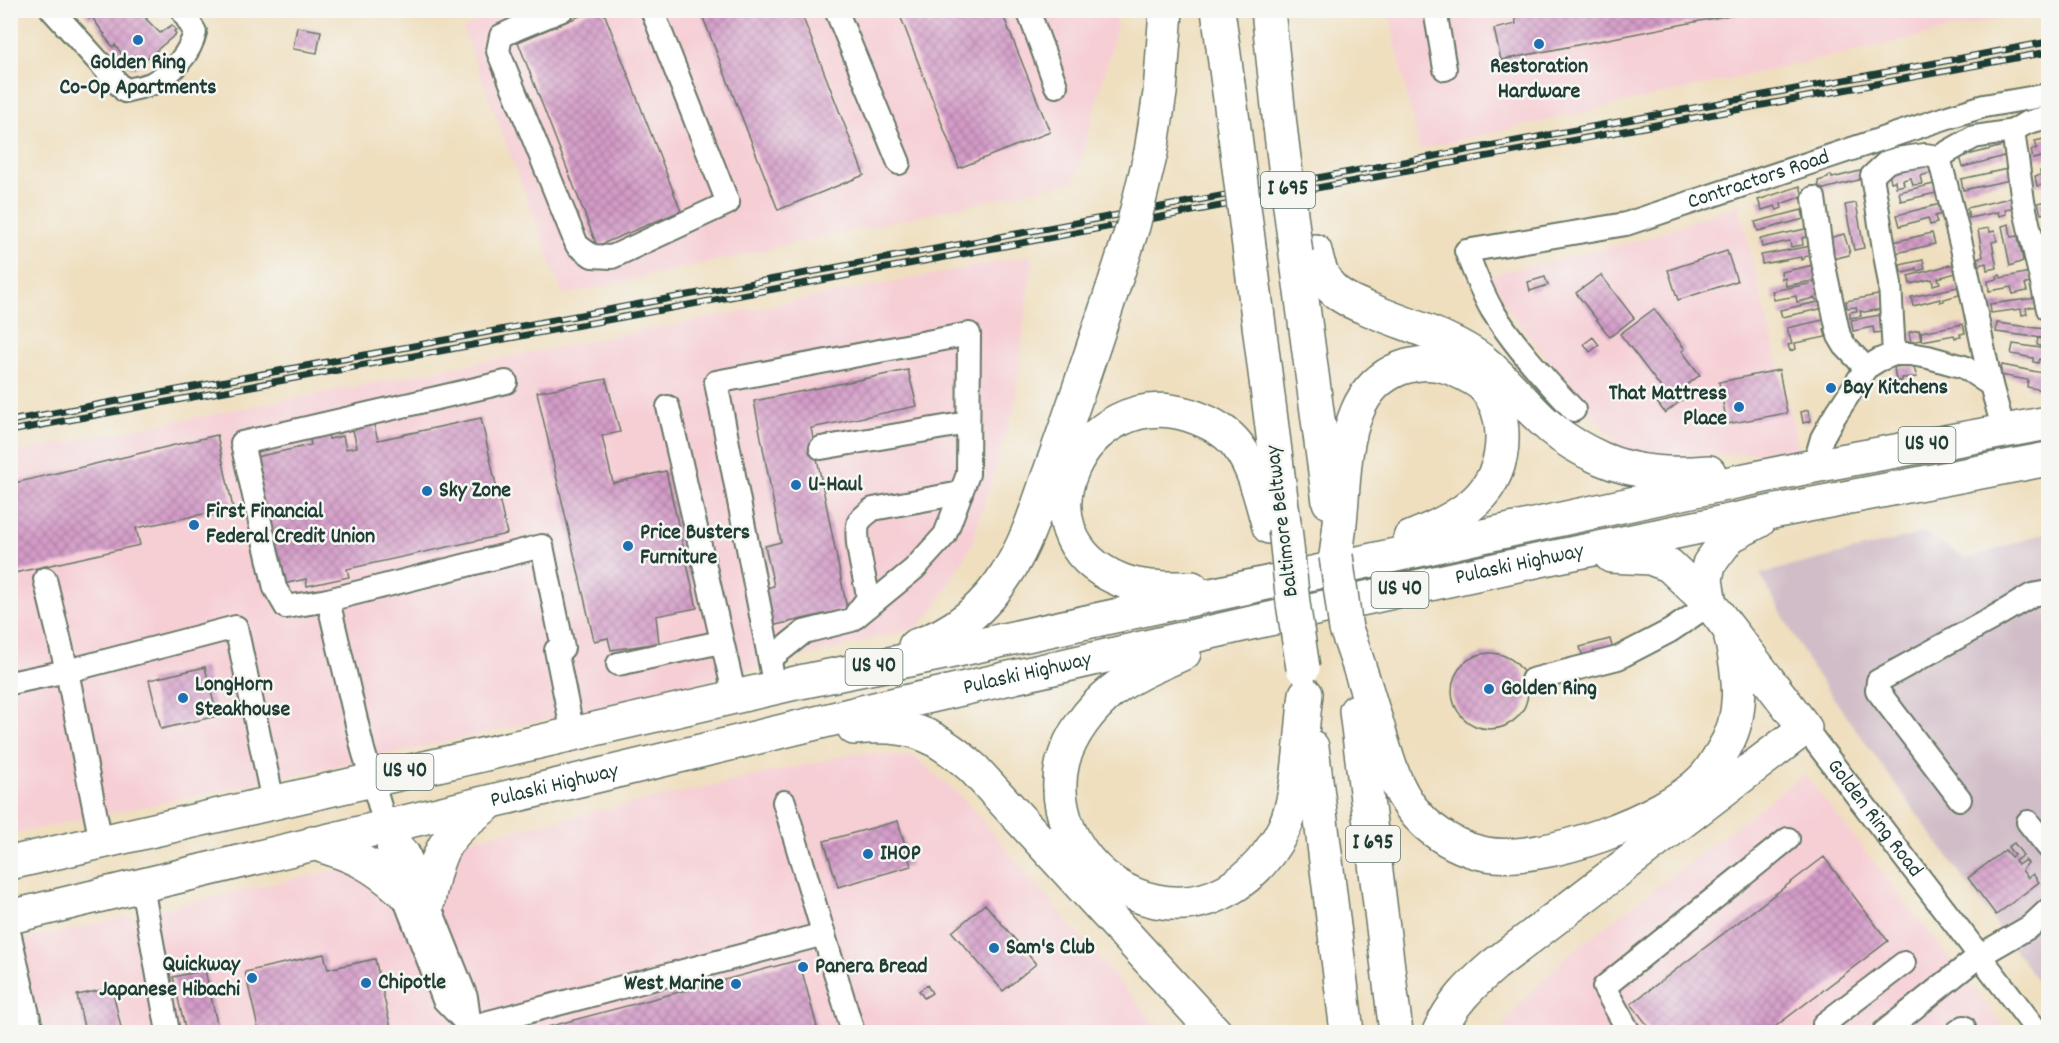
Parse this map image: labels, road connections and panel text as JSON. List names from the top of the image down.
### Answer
{
  "streets": {
    "highway": [
      "I 695",
      "US 40",
      "Baltimore Beltway",
      "Pulaski Highway",
      "Golden Ring Road"
    ],
    "street": ["Contractors Road"]
  },
  "crossings": [
    ["I 695", "Pulaski Highway"],
    ["Pulaski Highway", "Golden Ring Road"]
  ],
  "places": [
    "Golden Ring Co-Op Apartments",
    "Restoration Hardware",
    "Bay Kitchens",
    "That Mattress Place",
    "U-Haul",
    "Sky Zone",
    "First Financial Federal Credit Union",
    "Price Busters Furniture",
    "Golden Ring",
    "LongHorn Steakhouse",
    "IHOP",
    "Sam's Club",
    "Panera Bread",
    "Quickway Japanese Hibachi",
    "Chipotle",
    "West Marine"
  ]
}
